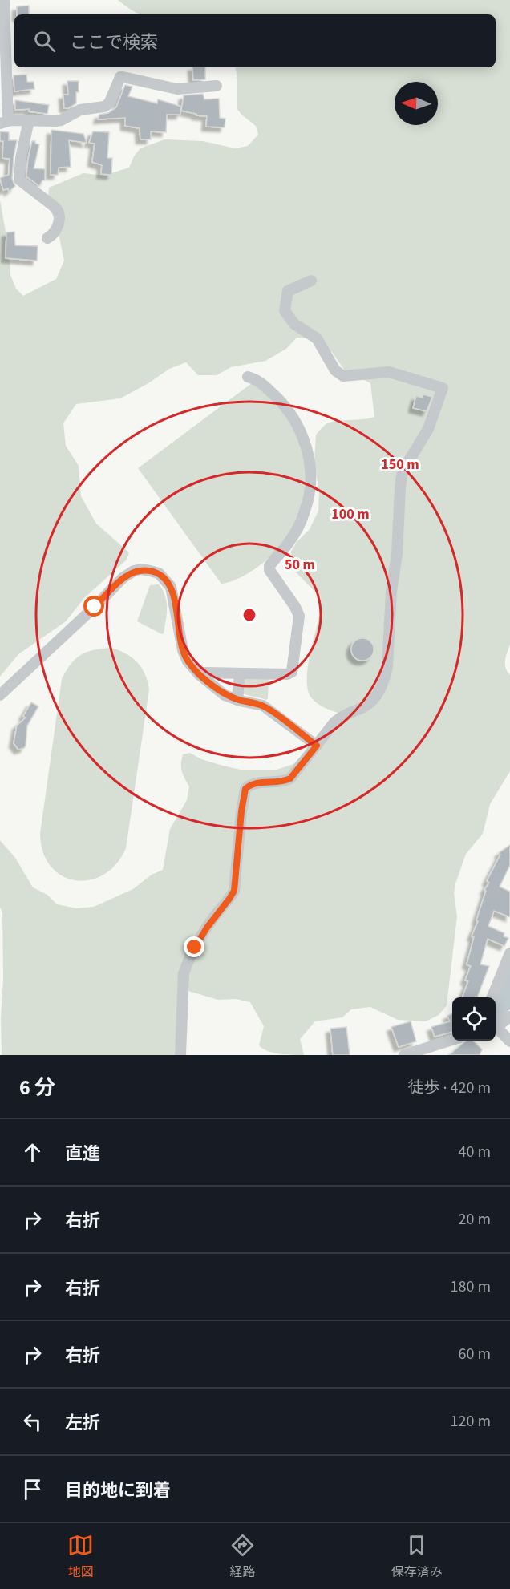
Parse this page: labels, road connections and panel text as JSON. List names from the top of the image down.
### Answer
{
  "north": "left",
  "page": {
    "search": "ここで検索",
    "heading": ["6 分", "徒歩 · 420 m"],
    "list": [
      ["直進", "40 m"],
      ["右折", "20 m"],
      ["右折", "180 m"],
      ["右折", "60 m"],
      ["左折", "120 m"],
      "目的地に到着"
    ],
    "nav": ["地図", "経路", "保存済み"]
  },
  "rings": ["150 m", "100 m", "50 m"]
}
